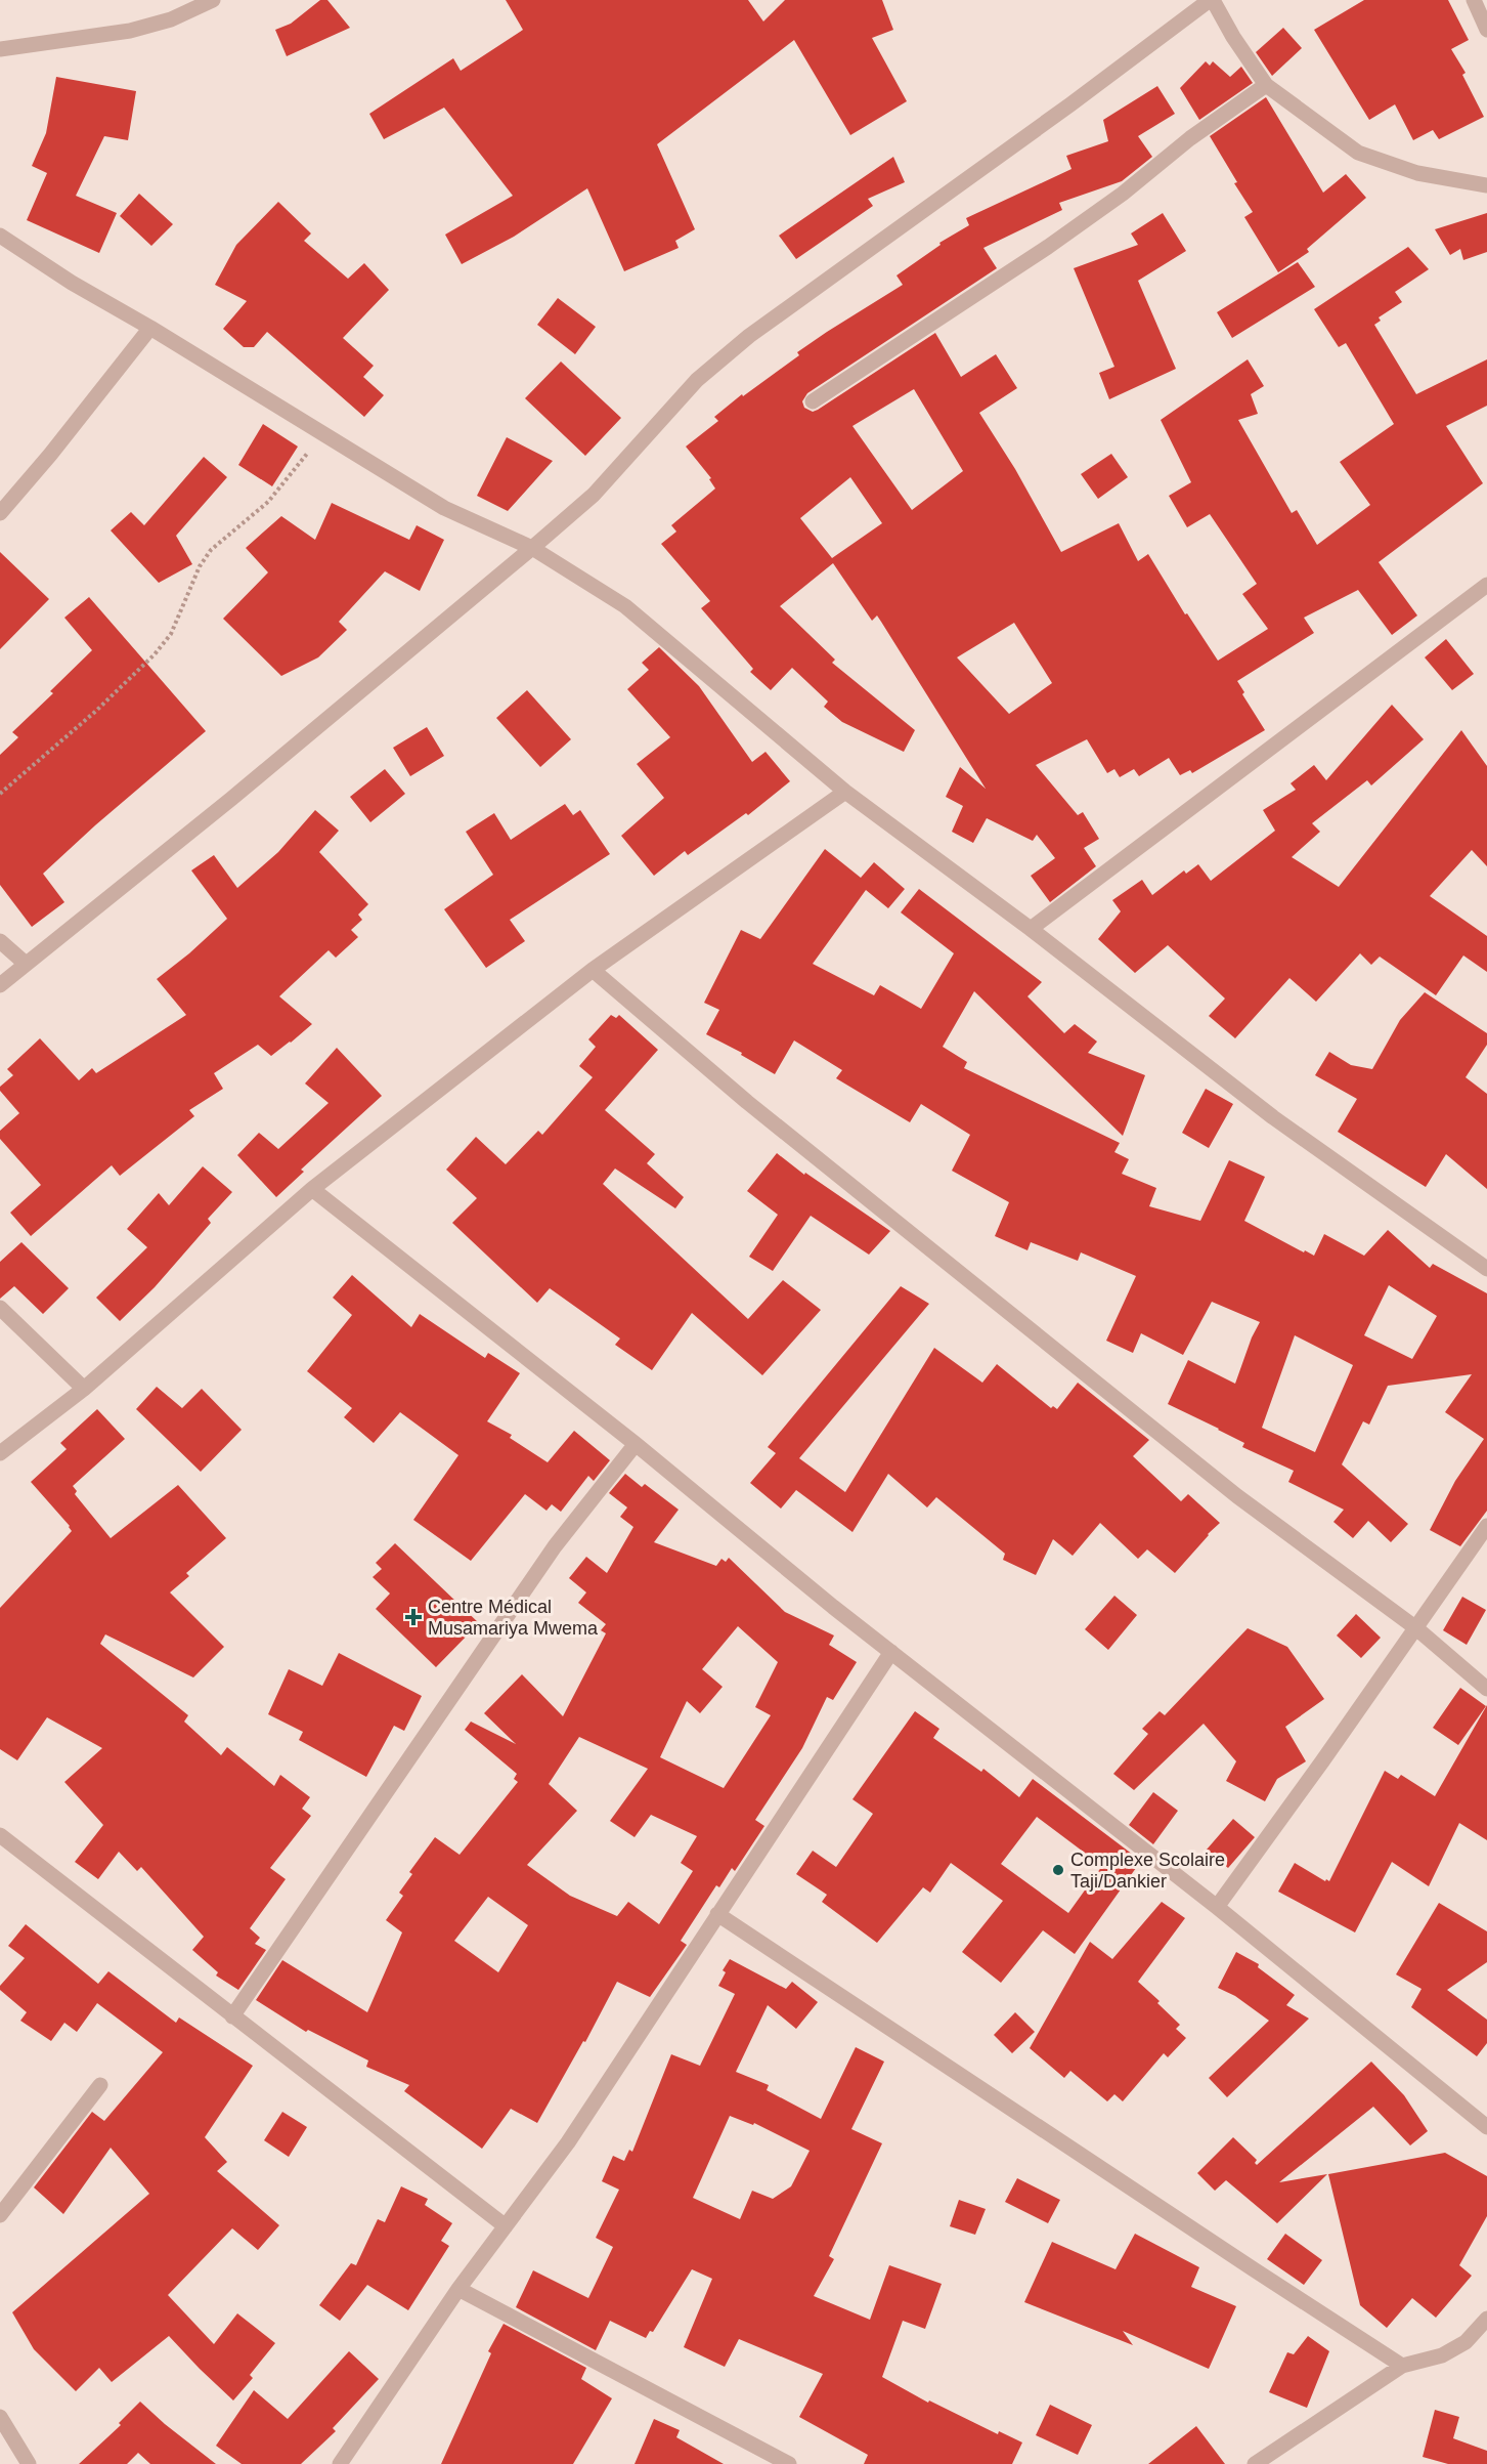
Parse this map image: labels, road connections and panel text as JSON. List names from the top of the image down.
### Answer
{
  "places": {
    "health": ["Centre Médical Musamariya Mwema"],
    "other": ["Complexe Scolaire Taji/Dankier"]
  }
}
